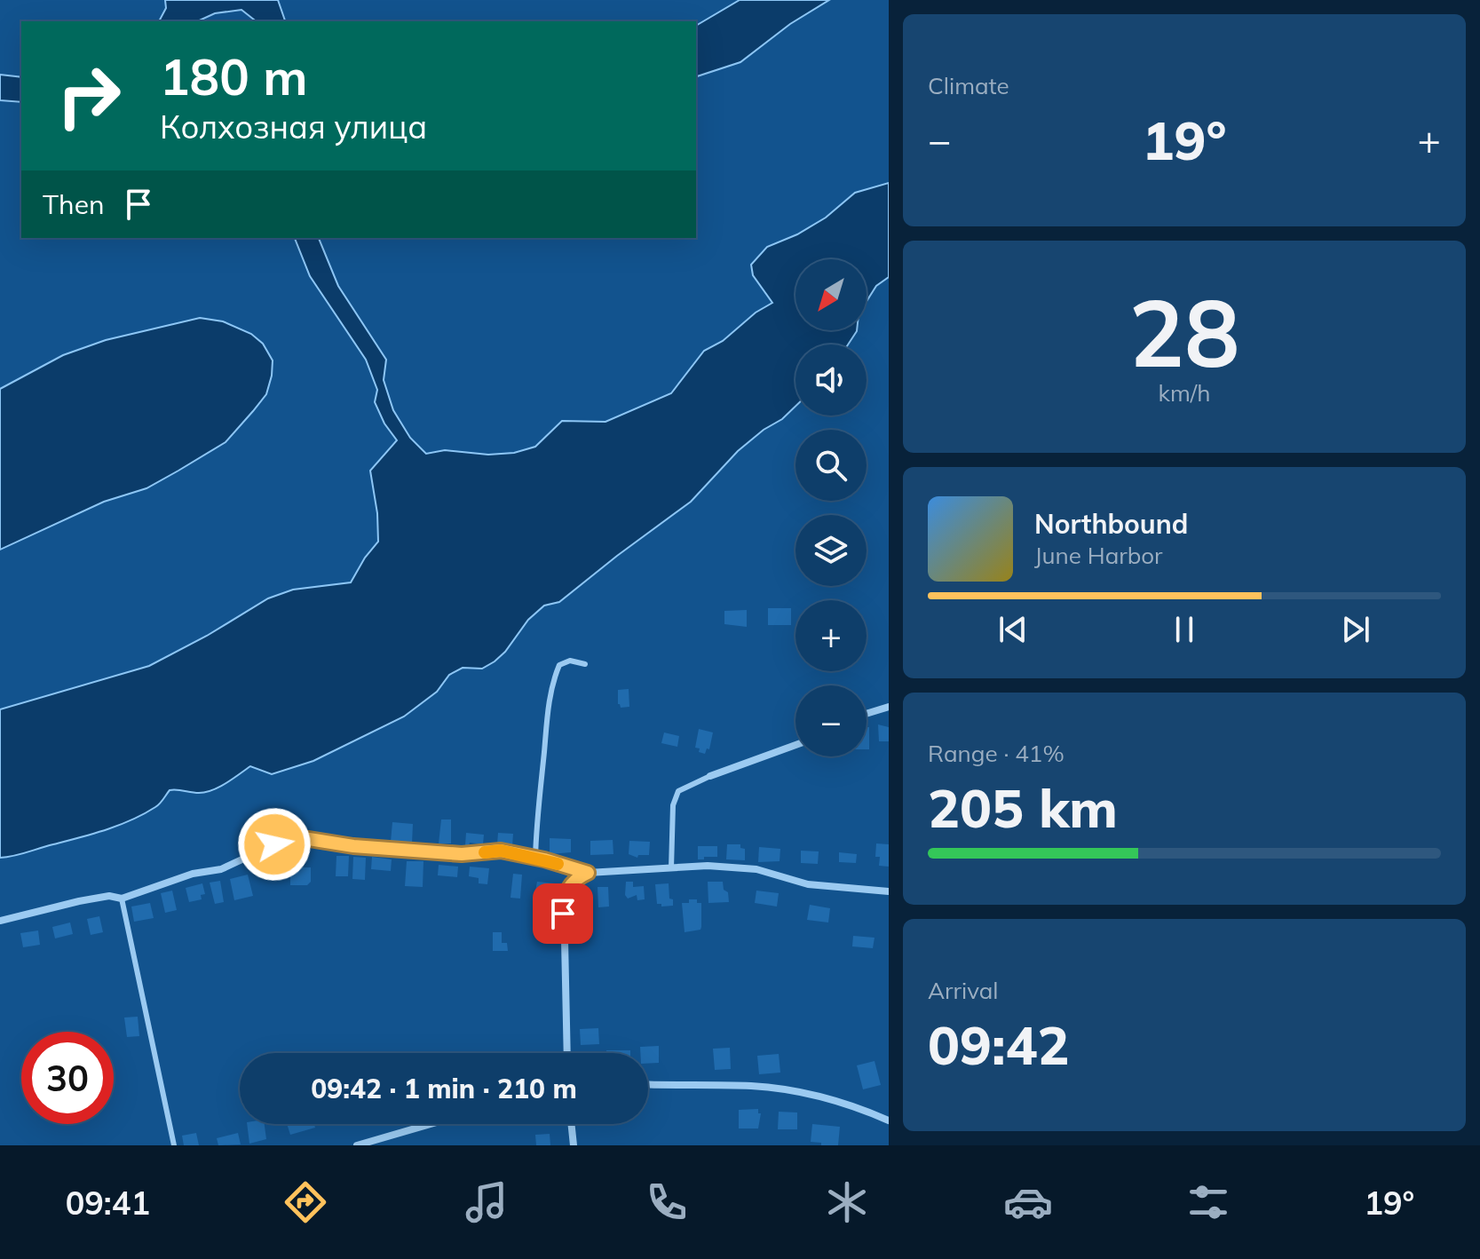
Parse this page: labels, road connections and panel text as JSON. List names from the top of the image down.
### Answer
{
  "north": "bottom left",
  "page": {
    "tile": [
      "Climate",
      ["28", "km/h"],
      ["Range · 41%", "205 km"],
      ["Arrival", "09:42"]
    ],
    "turn": ["180 m", "Колхозная улица"],
    "heat": ["−", "19°", "+"],
    "then": "Then",
    "map_buttons": ["+", "−"],
    "song": ["Northbound", "June Harbor"],
    "limit": "30",
    "trip": "09:42 · 1 min · 210 m",
    "tabs": ["09:41", "19°"]
  }
}
